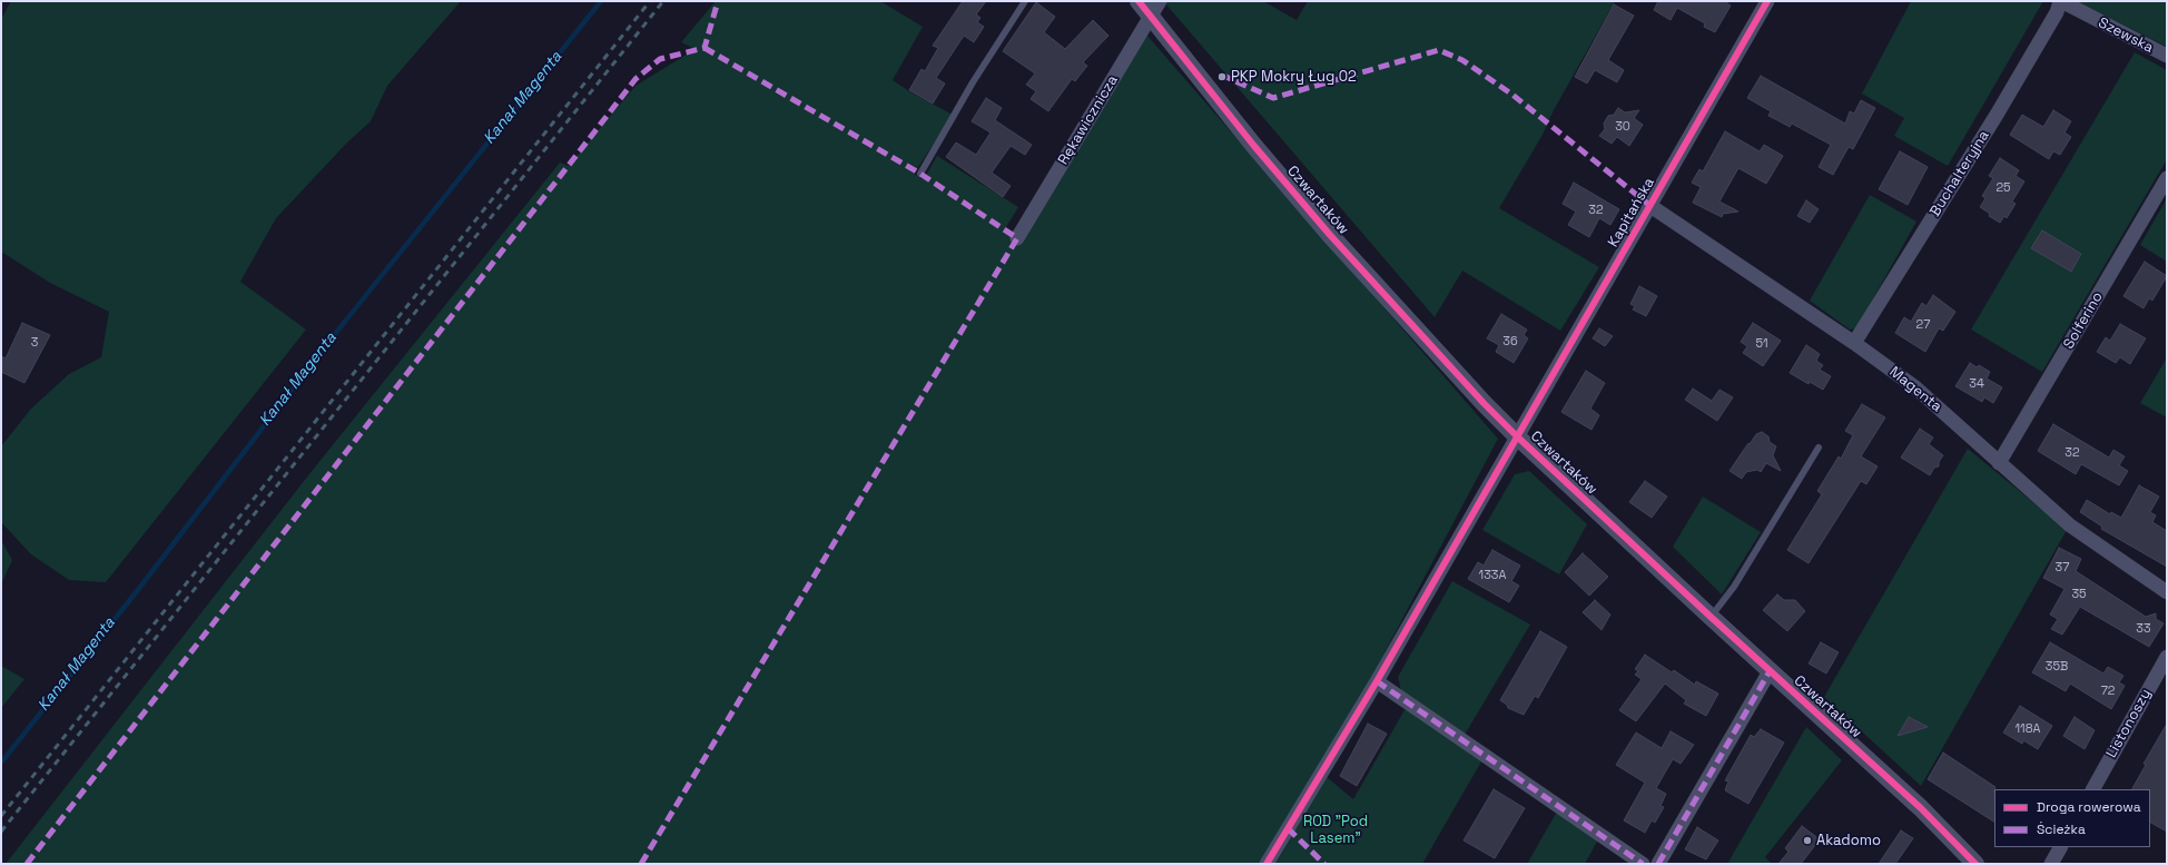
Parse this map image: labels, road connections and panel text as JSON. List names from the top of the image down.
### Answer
{
  "streets": {
    "street": [
      "Szewska",
      "Rękawicznicza",
      "Buchalteryjna",
      "Czwartaków",
      "Kapitańska",
      "Solferino",
      "Magenta",
      "Listonoszy"
    ]
  },
  "crossings": [
    ["Szewska", "Buchalteryjna"],
    ["Rękawicznicza", "Czwartaków"],
    ["Buchalteryjna", "Magenta"],
    ["Czwartaków", "Kapitańska"],
    ["Kapitańska", "Magenta"],
    ["Solferino", "Magenta"]
  ],
  "water": ["Kanał Magenta"],
  "parks": ["ROD \"Pod Lasem\""],
  "places": ["PKP Mokry Ług 02", "Akadomo"],
  "house_numbers": [
    "30",
    "25",
    "32",
    "27",
    "36",
    "3",
    "51",
    "34",
    "32",
    "37",
    "133A",
    "35",
    "33",
    "35B",
    "72",
    "118A"
  ],
  "legend": ["Droga rowerowa", "Ścieżka"]
}
